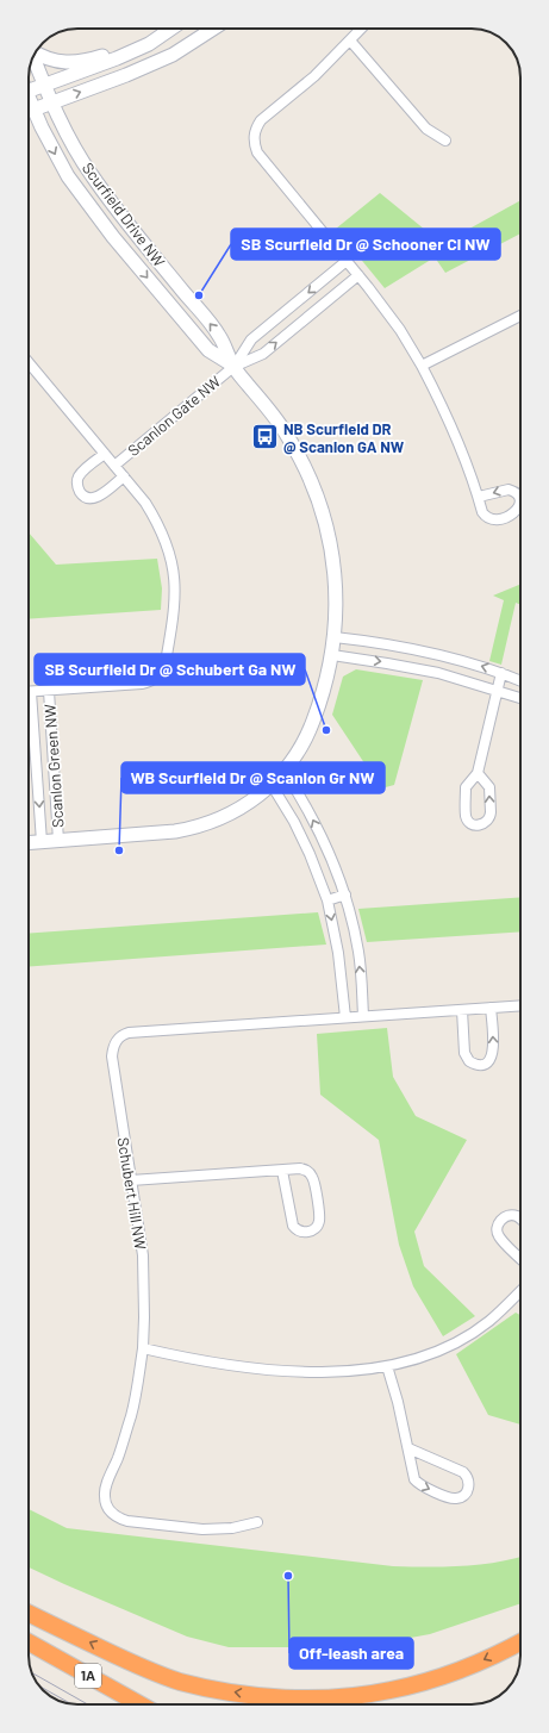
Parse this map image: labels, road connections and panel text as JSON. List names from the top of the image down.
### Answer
{
  "streets": {
    "highway": ["1A"],
    "street": [
      "Scurfield Drive NW",
      "Scanlon Gate NW",
      "Scanlon Green NW",
      "Schubert Hill NW"
    ]
  },
  "crossings": [
    ["Scurfield Drive NW", "Scanlon Gate NW"],
    ["Scurfield Drive NW", "Scanlon Green NW"],
    ["Scanlon Gate NW", "Scanlon Green NW"]
  ],
  "places": {
    "other": [
      "SB Scurfield Dr @ Schooner Cl NW",
      "SB Scurfield Dr @ Schubert Ga NW",
      "WB Scurfield Dr @ Scanlon Gr NW",
      "Off-leash area"
    ],
    "bus stop": ["NB Scurfield DR @ Scanlon GA NW"]
  }
}
